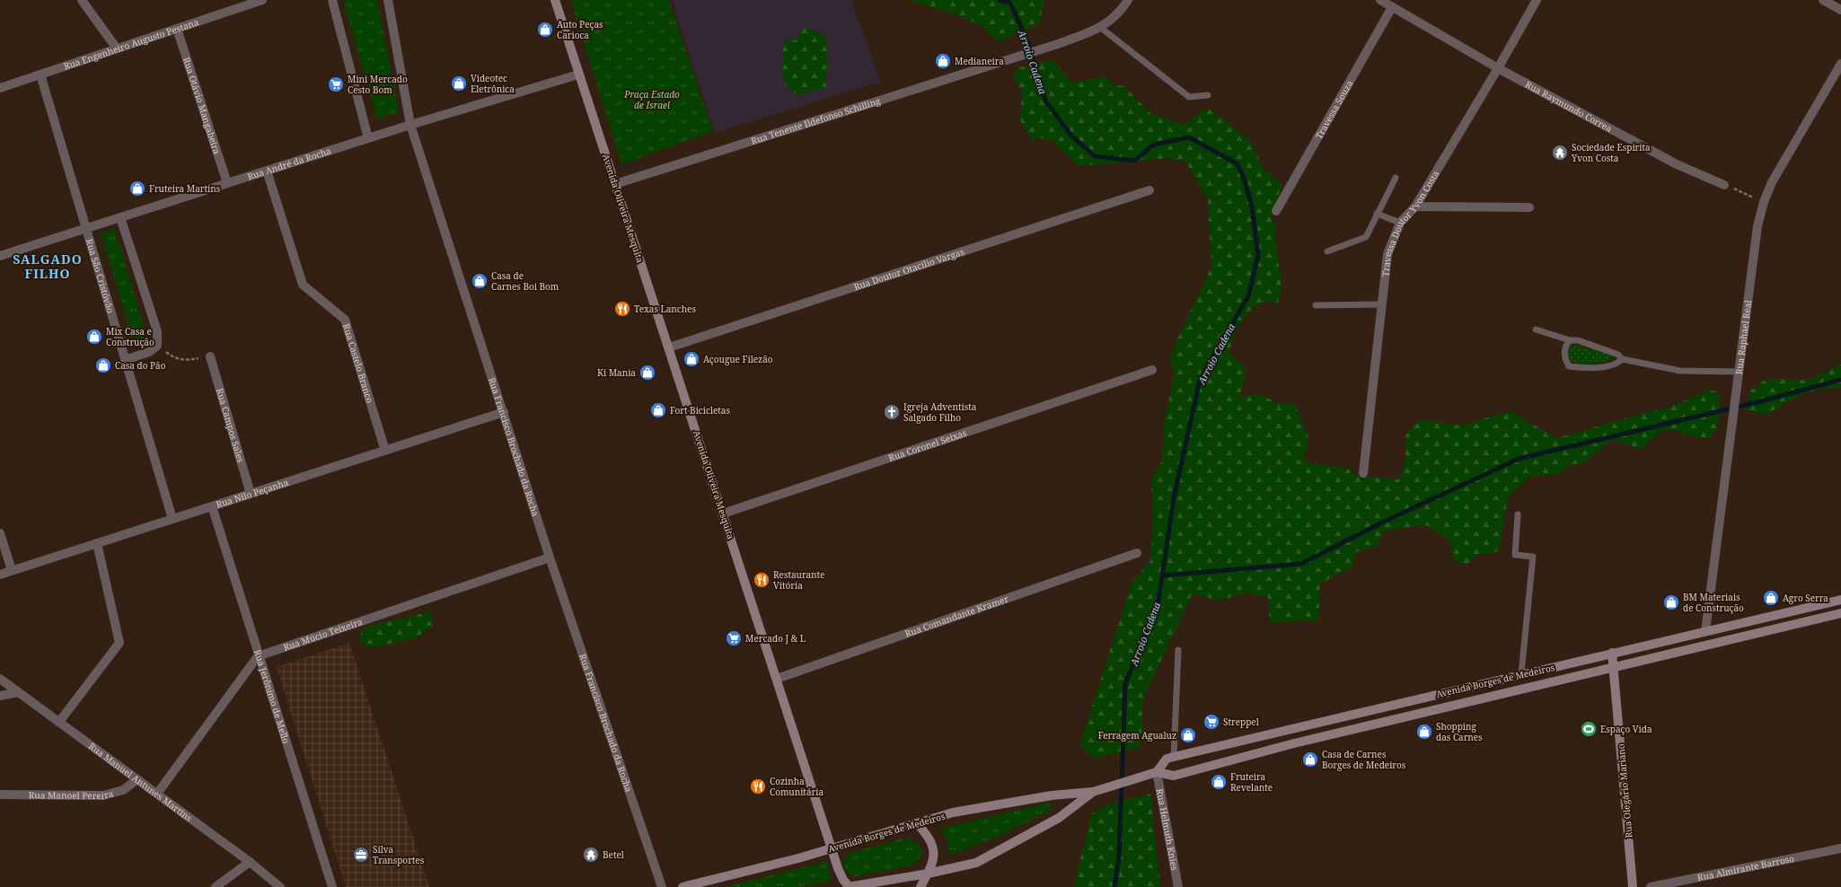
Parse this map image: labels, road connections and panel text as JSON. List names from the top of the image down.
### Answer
{
  "streets": {
    "main road": ["Avenida Oliveira Mesquita", "Avenida Borges de Medeiros", "Rua Olegário Mariano"],
    "street": [
      "Rua Engenheiro Augusto Pestana",
      "Rua Otávio Mangabeira",
      "Rua Raymundo Correa",
      "Travessa Souza",
      "Rua Tenente Ildefonso Schilling",
      "Rua André da Rocha",
      "Travessa Doutor Yvon Costa",
      "Rua Doutor Otacilio Vargas",
      "Rua São Cristóvão",
      "Rua Raphael Real",
      "Rua Castelo Branco",
      "Rua Campos Sales",
      "Rua Coronel Seixas",
      "Rua Francisco Brochado da Rocha",
      "Rua Nilo Peçanha",
      "Rua Comandante Kramer",
      "Rua Múcio Teixeira",
      "Rua Jerônimo de Mello",
      "Rua Manuel Antunes Martins",
      "Rua Manoel Pereira",
      "Rua Helmuth Knies",
      "Rua Almirante Barroso"
    ]
  },
  "crossings": [
    ["Rua Engenheiro Augusto Pestana", "Rua Otávio Mangabeira"],
    ["Rua Engenheiro Augusto Pestana", "Rua São Cristóvão"],
    ["Rua Otávio Mangabeira", "Rua André da Rocha"],
    ["Rua Raymundo Correa", "Travessa Souza"],
    ["Rua Raymundo Correa", "Travessa Doutor Yvon Costa"],
    ["Rua Tenente Ildefonso Schilling", "Avenida Oliveira Mesquita"],
    ["Rua André da Rocha", "Avenida Oliveira Mesquita"],
    ["Rua André da Rocha", "Rua São Cristóvão"],
    ["Rua André da Rocha", "Rua Castelo Branco"],
    ["Rua André da Rocha", "Rua Francisco Brochado da Rocha"],
    ["Avenida Oliveira Mesquita", "Rua Doutor Otacilio Vargas"],
    ["Avenida Oliveira Mesquita", "Rua Coronel Seixas"],
    ["Avenida Oliveira Mesquita", "Rua Comandante Kramer"],
    ["Avenida Oliveira Mesquita", "Avenida Borges de Medeiros"],
    ["Rua São Cristóvão", "Rua Nilo Peçanha"],
    ["Rua Raphael Real", "Avenida Borges de Medeiros"],
    ["Rua Castelo Branco", "Rua Nilo Peçanha"],
    ["Rua Campos Sales", "Rua Nilo Peçanha"],
    ["Rua Francisco Brochado da Rocha", "Rua Nilo Peçanha"],
    ["Rua Francisco Brochado da Rocha", "Rua Múcio Teixeira"],
    ["Rua Nilo Peçanha", "Rua Jerônimo de Mello"],
    ["Rua Múcio Teixeira", "Rua Jerônimo de Mello"],
    ["Avenida Borges de Medeiros", "Rua Olegário Mariano"],
    ["Avenida Borges de Medeiros", "Rua Helmuth Knies"],
    ["Rua Manuel Antunes Martins", "Rua Manoel Pereira"]
  ],
  "districts": ["SALGADO FILHO"],
  "water": ["Arroio Cadena"],
  "parks": ["Praça Estado de Israel"],
  "places": {
    "shop": [
      "Auto Peças Carioca",
      "Medianeira",
      "Videotec Eletrônica",
      "Fruteira Martins",
      "Casa de Carnes Boi Bom",
      "Mix Casa e Construção",
      "Açougue Filezão",
      "Casa do Pão",
      "Ki Mania",
      "Fort Bicicletas",
      "Agro Serra",
      "BM Materiais de Construção",
      "Shopping das Carnes",
      "Ferragem Agualuz",
      "Casa de Carnes Borges de Medeiros",
      "Fruteira Revelante"
    ],
    "supermarket": ["Mini Mercado Cesto Bom", "Mercado J & L", "Streppel"],
    "temple": ["Sociedade Espírita Yvon Costa", "Betel"],
    "restaurant": ["Texas Lanches", "Restaurante Vitória", "Cozinha Comunitária"],
    "church": ["Igreja Adventista Salgado Filho"],
    "sports": ["Espaço Vida"],
    "office": ["Silva Transportes"]
  }
}
